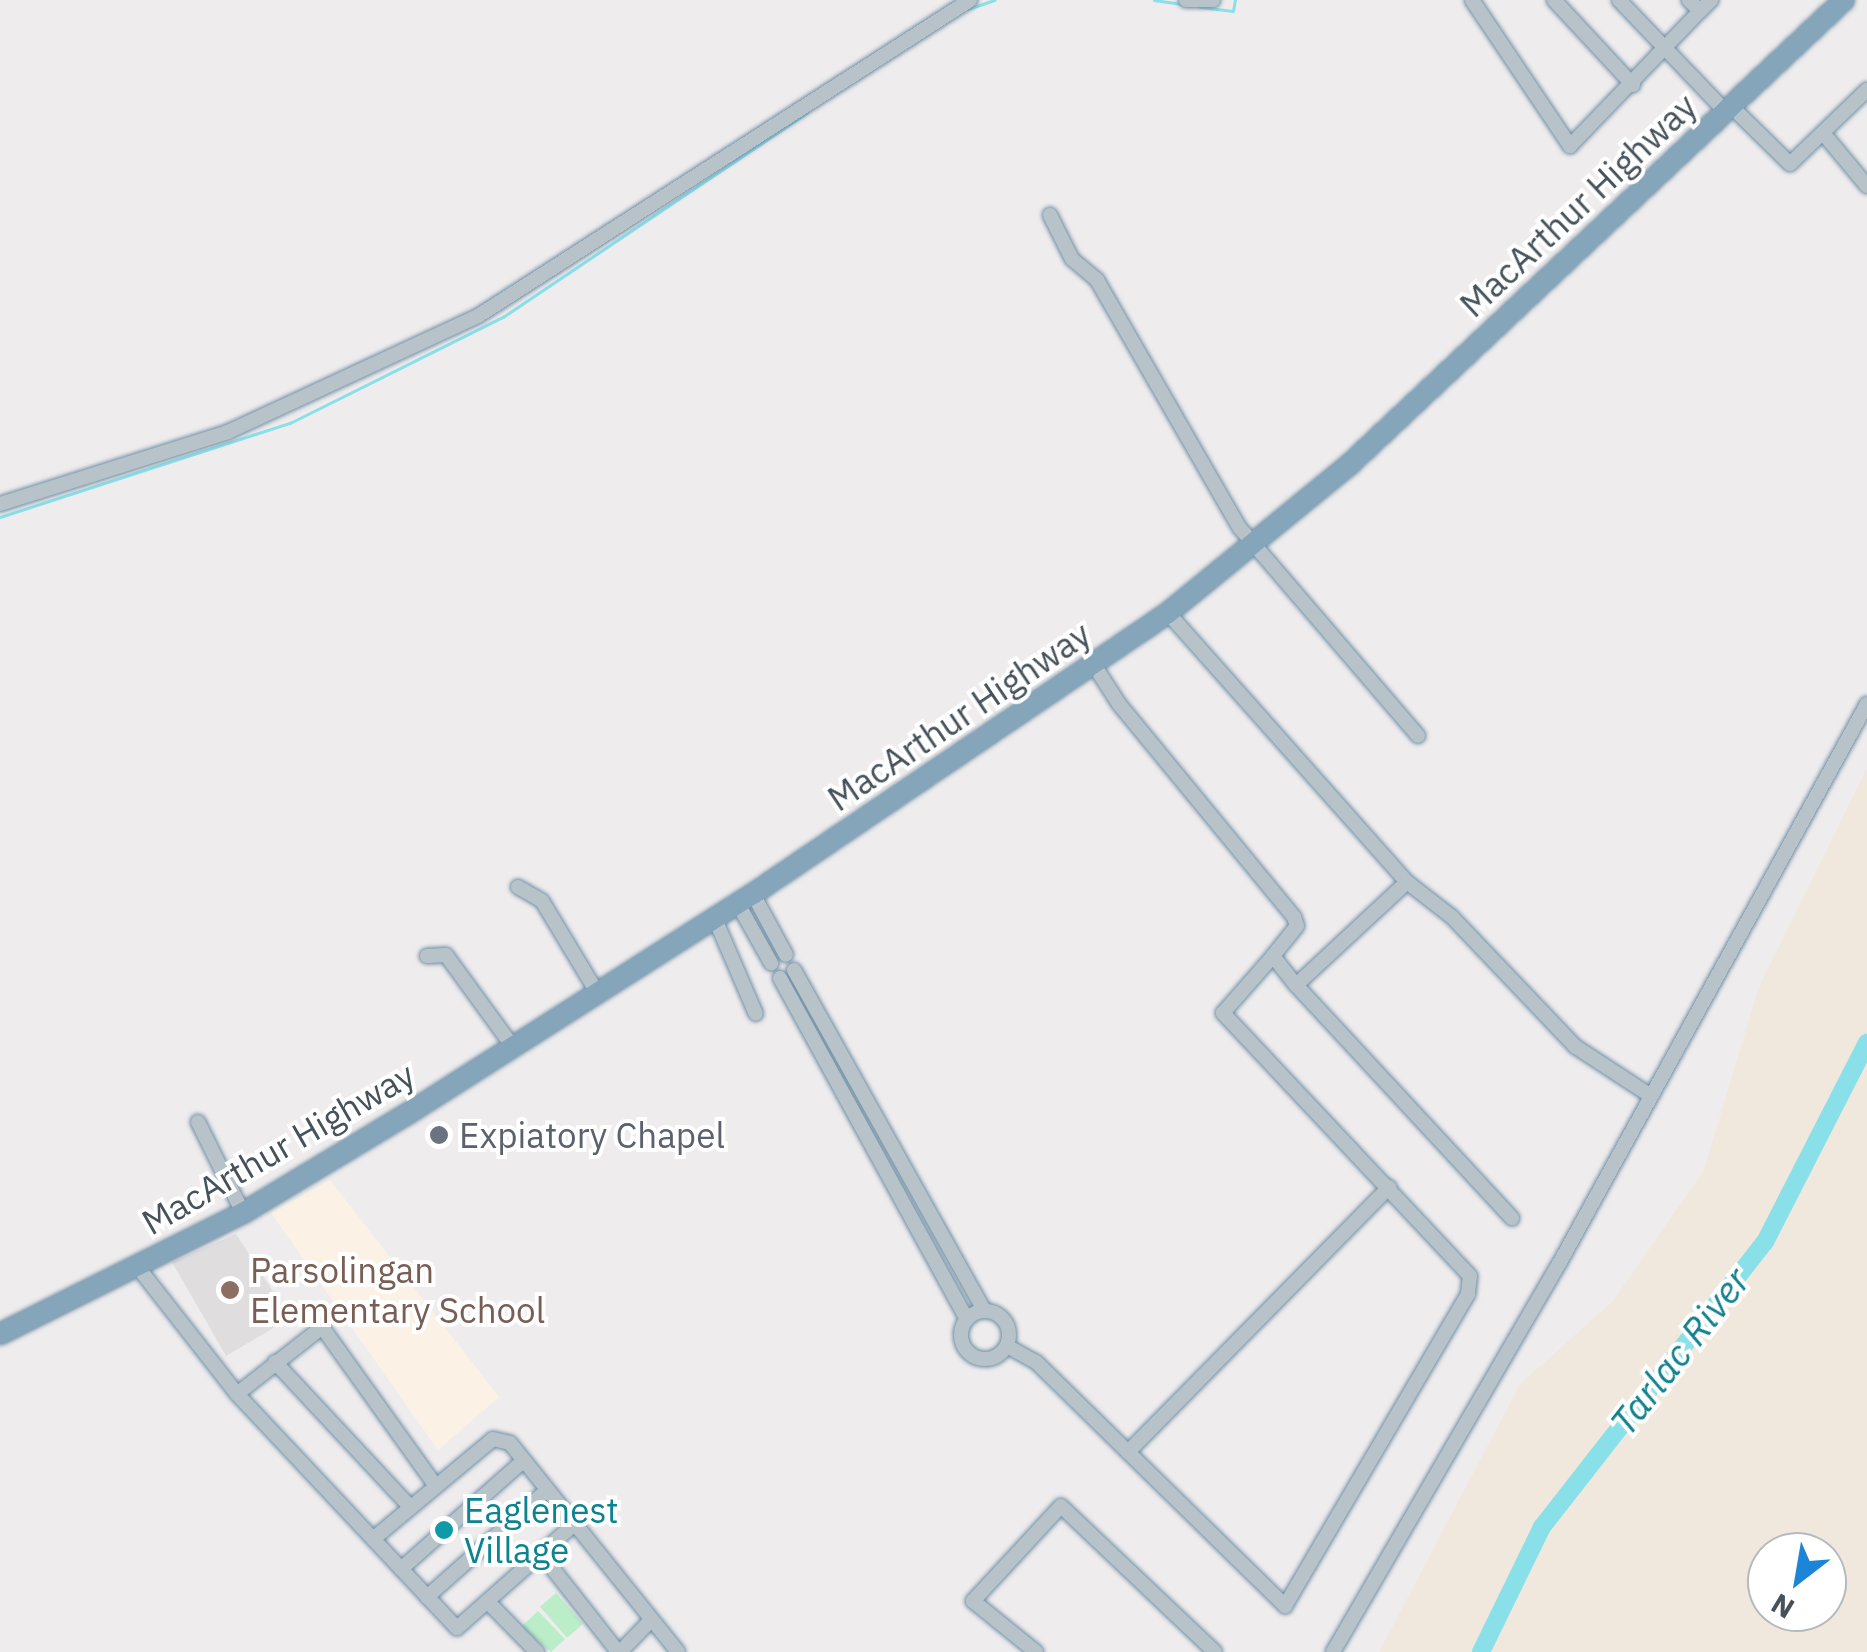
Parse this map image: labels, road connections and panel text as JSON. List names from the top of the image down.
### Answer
{
  "streets": {
    "highway": ["MacArthur Highway"]
  },
  "water": ["Tarlac River"],
  "places": ["Expiatory Chapel", "Parsolingan Elementary School", "Eaglenest Village"],
  "north": "bottom left"
}
